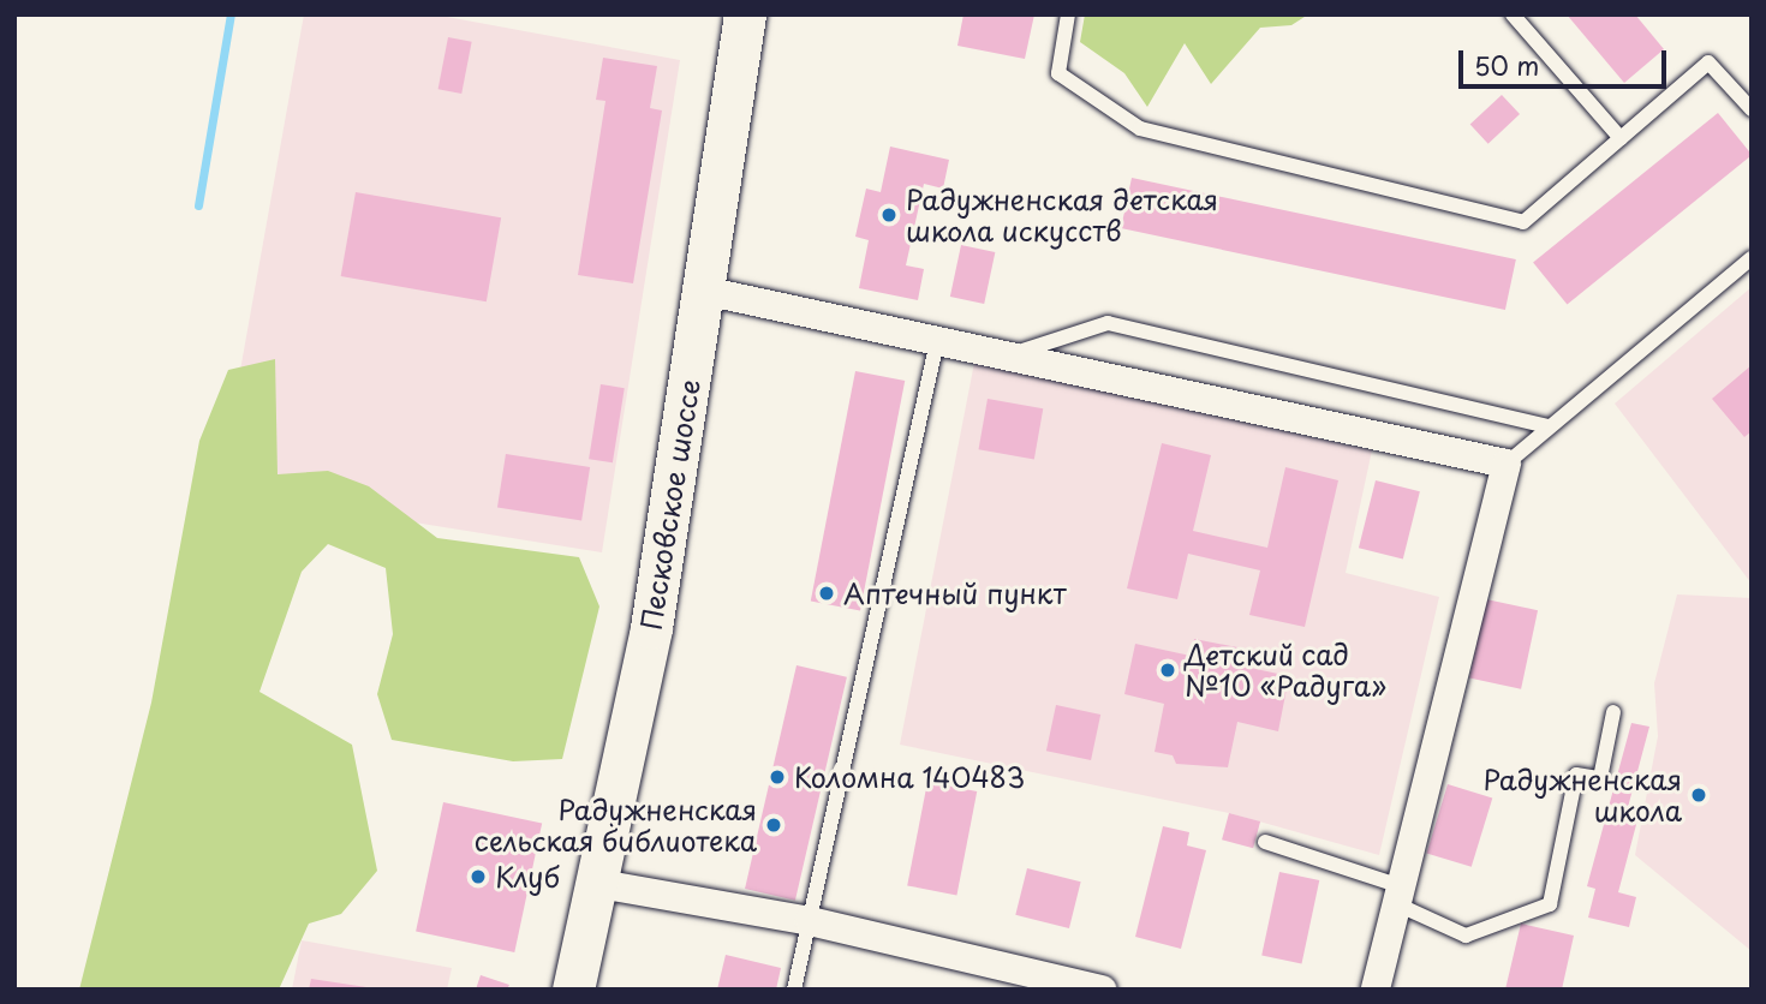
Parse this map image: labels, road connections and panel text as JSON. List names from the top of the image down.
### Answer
{
  "streets": {
    "street": ["Песковское шоссе"]
  },
  "places": [
    "Радужненская детская школа искусств",
    "Аптечный пункт",
    "Детский сад №10 «Радуга»",
    "Коломна 140483",
    "Радужненская школа",
    "Радужненская сельская библиотека",
    "Клуб"
  ],
  "scale_bar": "50 m"
}
